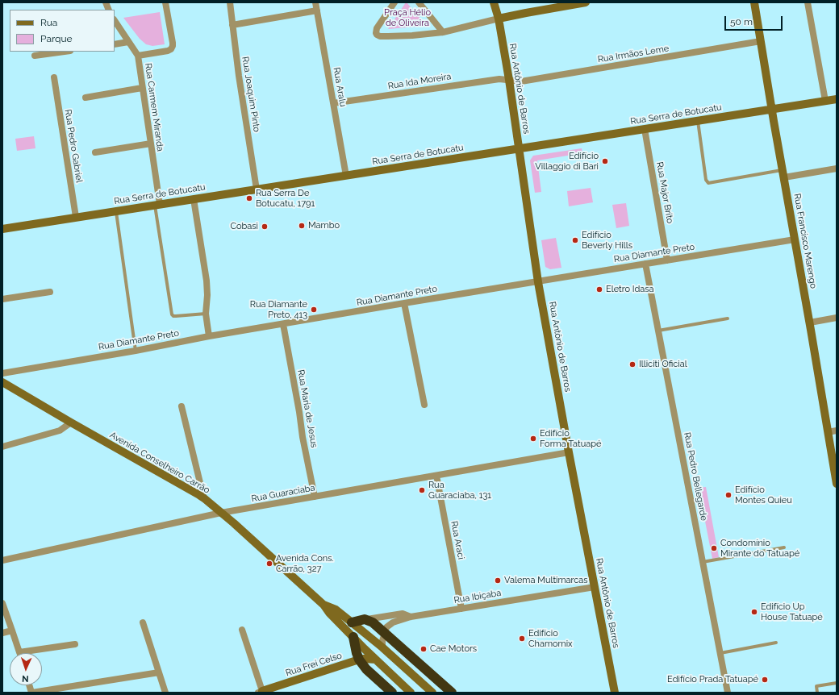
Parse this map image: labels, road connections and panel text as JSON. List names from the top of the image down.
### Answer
{
  "streets": {
    "street": [
      "Rua Irmãos Leme",
      "Rua Ida Moreira",
      "Rua Aralu",
      "Rua Antônio de Barros",
      "Rua Joaquim Pinto",
      "Rua Carmem Miranda",
      "Rua Serra de Botucatu",
      "Rua Pedro Gabriel",
      "Rua Major Brito",
      "Rua Francisco Marengo",
      "Rua Diamante Preto",
      "Rua Maria de Jesus",
      "Avenida Conselheiro Carrão",
      "Rua Pedro Bellegarde",
      "Rua Guaraciaba",
      "Rua Araci",
      "Rua Ibiçaba",
      "Rua Frei Celso"
    ]
  },
  "crossings": [
    ["Rua Irmãos Leme", "Rua Ida Moreira"],
    ["Rua Irmãos Leme", "Rua Antônio de Barros"],
    ["Rua Irmãos Leme", "Rua Francisco Marengo"],
    ["Rua Ida Moreira", "Rua Aralu"],
    ["Rua Ida Moreira", "Rua Antônio de Barros"],
    ["Rua Aralu", "Rua Serra de Botucatu"],
    ["Rua Antônio de Barros", "Rua Serra de Botucatu"],
    ["Rua Antônio de Barros", "Rua Diamante Preto"],
    ["Rua Antônio de Barros", "Rua Guaraciaba"],
    ["Rua Antônio de Barros", "Rua Ibiçaba"],
    ["Rua Joaquim Pinto", "Rua Serra de Botucatu"],
    ["Rua Carmem Miranda", "Rua Serra de Botucatu"],
    ["Rua Serra de Botucatu", "Rua Pedro Gabriel"],
    ["Rua Serra de Botucatu", "Rua Major Brito"],
    ["Rua Serra de Botucatu", "Rua Francisco Marengo"],
    ["Rua Major Brito", "Rua Diamante Preto"],
    ["Rua Francisco Marengo", "Rua Diamante Preto"],
    ["Rua Diamante Preto", "Rua Maria de Jesus"],
    ["Rua Diamante Preto", "Rua Pedro Bellegarde"],
    ["Rua Maria de Jesus", "Rua Guaraciaba"],
    ["Avenida Conselheiro Carrão", "Rua Guaraciaba"],
    ["Avenida Conselheiro Carrão", "Rua Frei Celso"],
    ["Rua Guaraciaba", "Rua Araci"],
    ["Rua Araci", "Rua Ibiçaba"]
  ],
  "parks": ["Praça Hélio de Oliveira"],
  "places": [
    "Edifício Villaggio di Bari",
    "Rua Serra De Botucatu, 1791",
    "Mambo",
    "Cobasi",
    "Edifício Beverly Hills",
    "Eletro Idasa",
    "Rua Diamante Preto, 413",
    "Illiciti Oficial",
    "Edifício Forma Tatuapé",
    "Rua Guaraciaba, 131",
    "Edifício Montes Quieu",
    "Condomínio Mirante do Tatuapé",
    "Avenida Cons. Carrão, 327",
    "Valema Multimarcas",
    "Edifício Up House Tatuapé",
    "Edifício Chamomix",
    "Cae Motors",
    "Edifício Prada Tatuapé"
  ],
  "legend": ["Rua", "Parque"],
  "scale_bar": "50 m",
  "north": "bottom"
}
